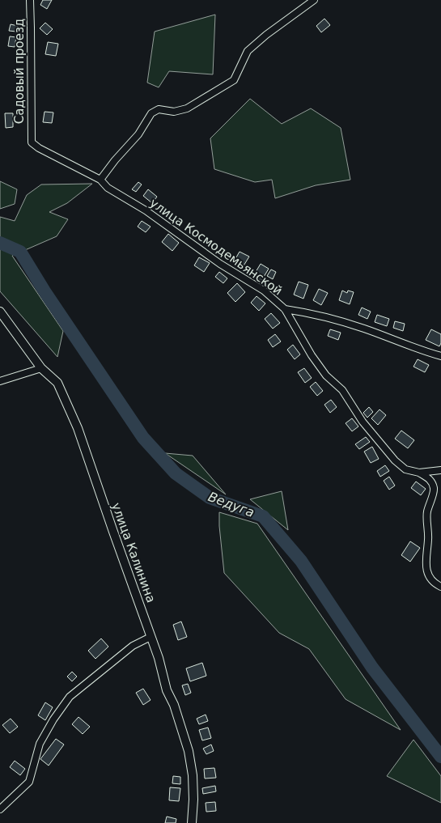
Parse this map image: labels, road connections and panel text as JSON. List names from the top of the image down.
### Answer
{
  "streets": {
    "street": ["Садовый проезд", "улица Космодемьянской", "улица Калинина"]
  },
  "crossings": [
    ["Садовый проезд", "улица Космодемьянской"]
  ],
  "water": ["Ведуга"]
}
